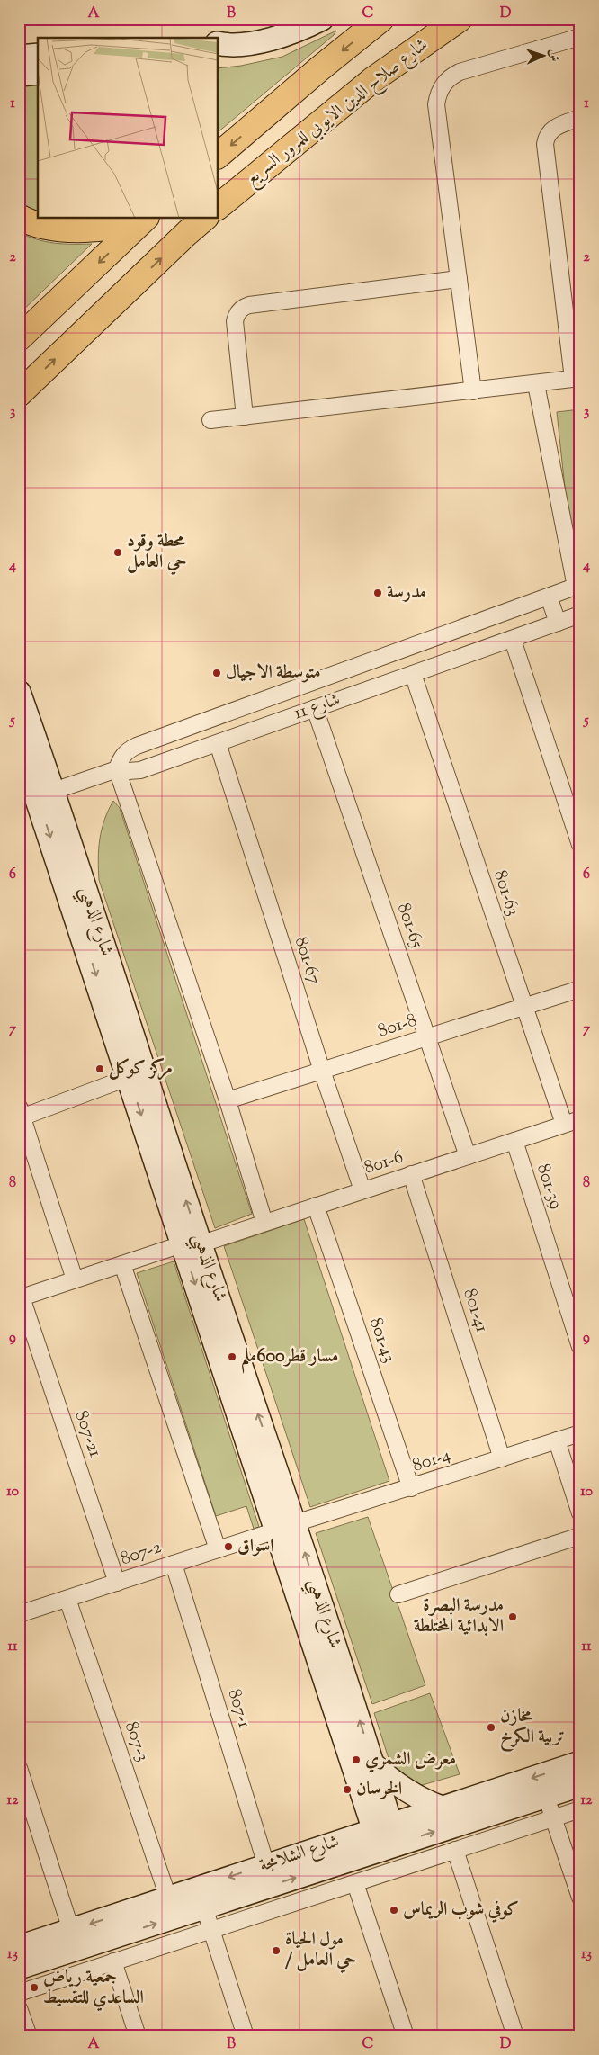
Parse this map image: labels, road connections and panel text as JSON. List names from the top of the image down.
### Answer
{
  "streets": {
    "main road": ["شارع صلاح الدين الايوبي للمرور السريع"],
    "street": [
      "شارع 11",
      "801-63",
      "شارع الذهبي",
      "801-65",
      "801-67",
      "801-8",
      "801-6",
      "801-39",
      "801-41",
      "801-43",
      "807-21",
      "801-4",
      "807-2",
      "807-1",
      "807-3",
      "شارع الشلامجة"
    ]
  },
  "crossings": [
    ["شارع 11", "801-63"],
    ["شارع 11", "شارع الذهبي"],
    ["شارع 11", "801-65"],
    ["شارع 11", "801-67"],
    ["801-63", "801-8"],
    ["801-63", "801-6"],
    ["شارع الذهبي", "801-6"],
    ["شارع الذهبي", "801-4"],
    ["شارع الذهبي", "807-2"],
    ["شارع الذهبي", "شارع الشلامجة"],
    ["801-65", "801-8"],
    ["801-65", "801-6"],
    ["801-67", "801-8"],
    ["801-67", "801-6"],
    ["801-6", "801-39"],
    ["801-6", "801-41"],
    ["801-6", "801-43"],
    ["801-6", "807-21"],
    ["801-41", "801-4"],
    ["801-43", "801-4"],
    ["807-21", "807-2"],
    ["801-4", "807-2"],
    ["807-2", "807-1"],
    ["807-2", "807-3"],
    ["807-1", "شارع الشلامجة"],
    ["807-3", "شارع الشلامجة"]
  ],
  "places": [
    "محطة وقود حي العامل",
    "مدرسة",
    "متوسطة الاجيال",
    "مركز كوكل",
    "مسار قطر600ملم",
    "اسواق",
    "مدرسة البصرة الابدائية المختلطة",
    "مخازن تربية الكرخ",
    "معرض الشمري",
    "الخرسان",
    "كوفي شوب الريماس",
    "مول الحياة / حي العامل",
    "جمعية رياض الساعدي للتقسيط"
  ],
  "north": "right",
  "grid": {
    "columns": [
      "A",
      "B",
      "C",
      "D"
    ],
    "rows": [
      "1",
      "2",
      "3",
      "4",
      "5",
      "6",
      "7",
      "8",
      "9",
      "10",
      "11",
      "12",
      "13"
    ]
  }
}
